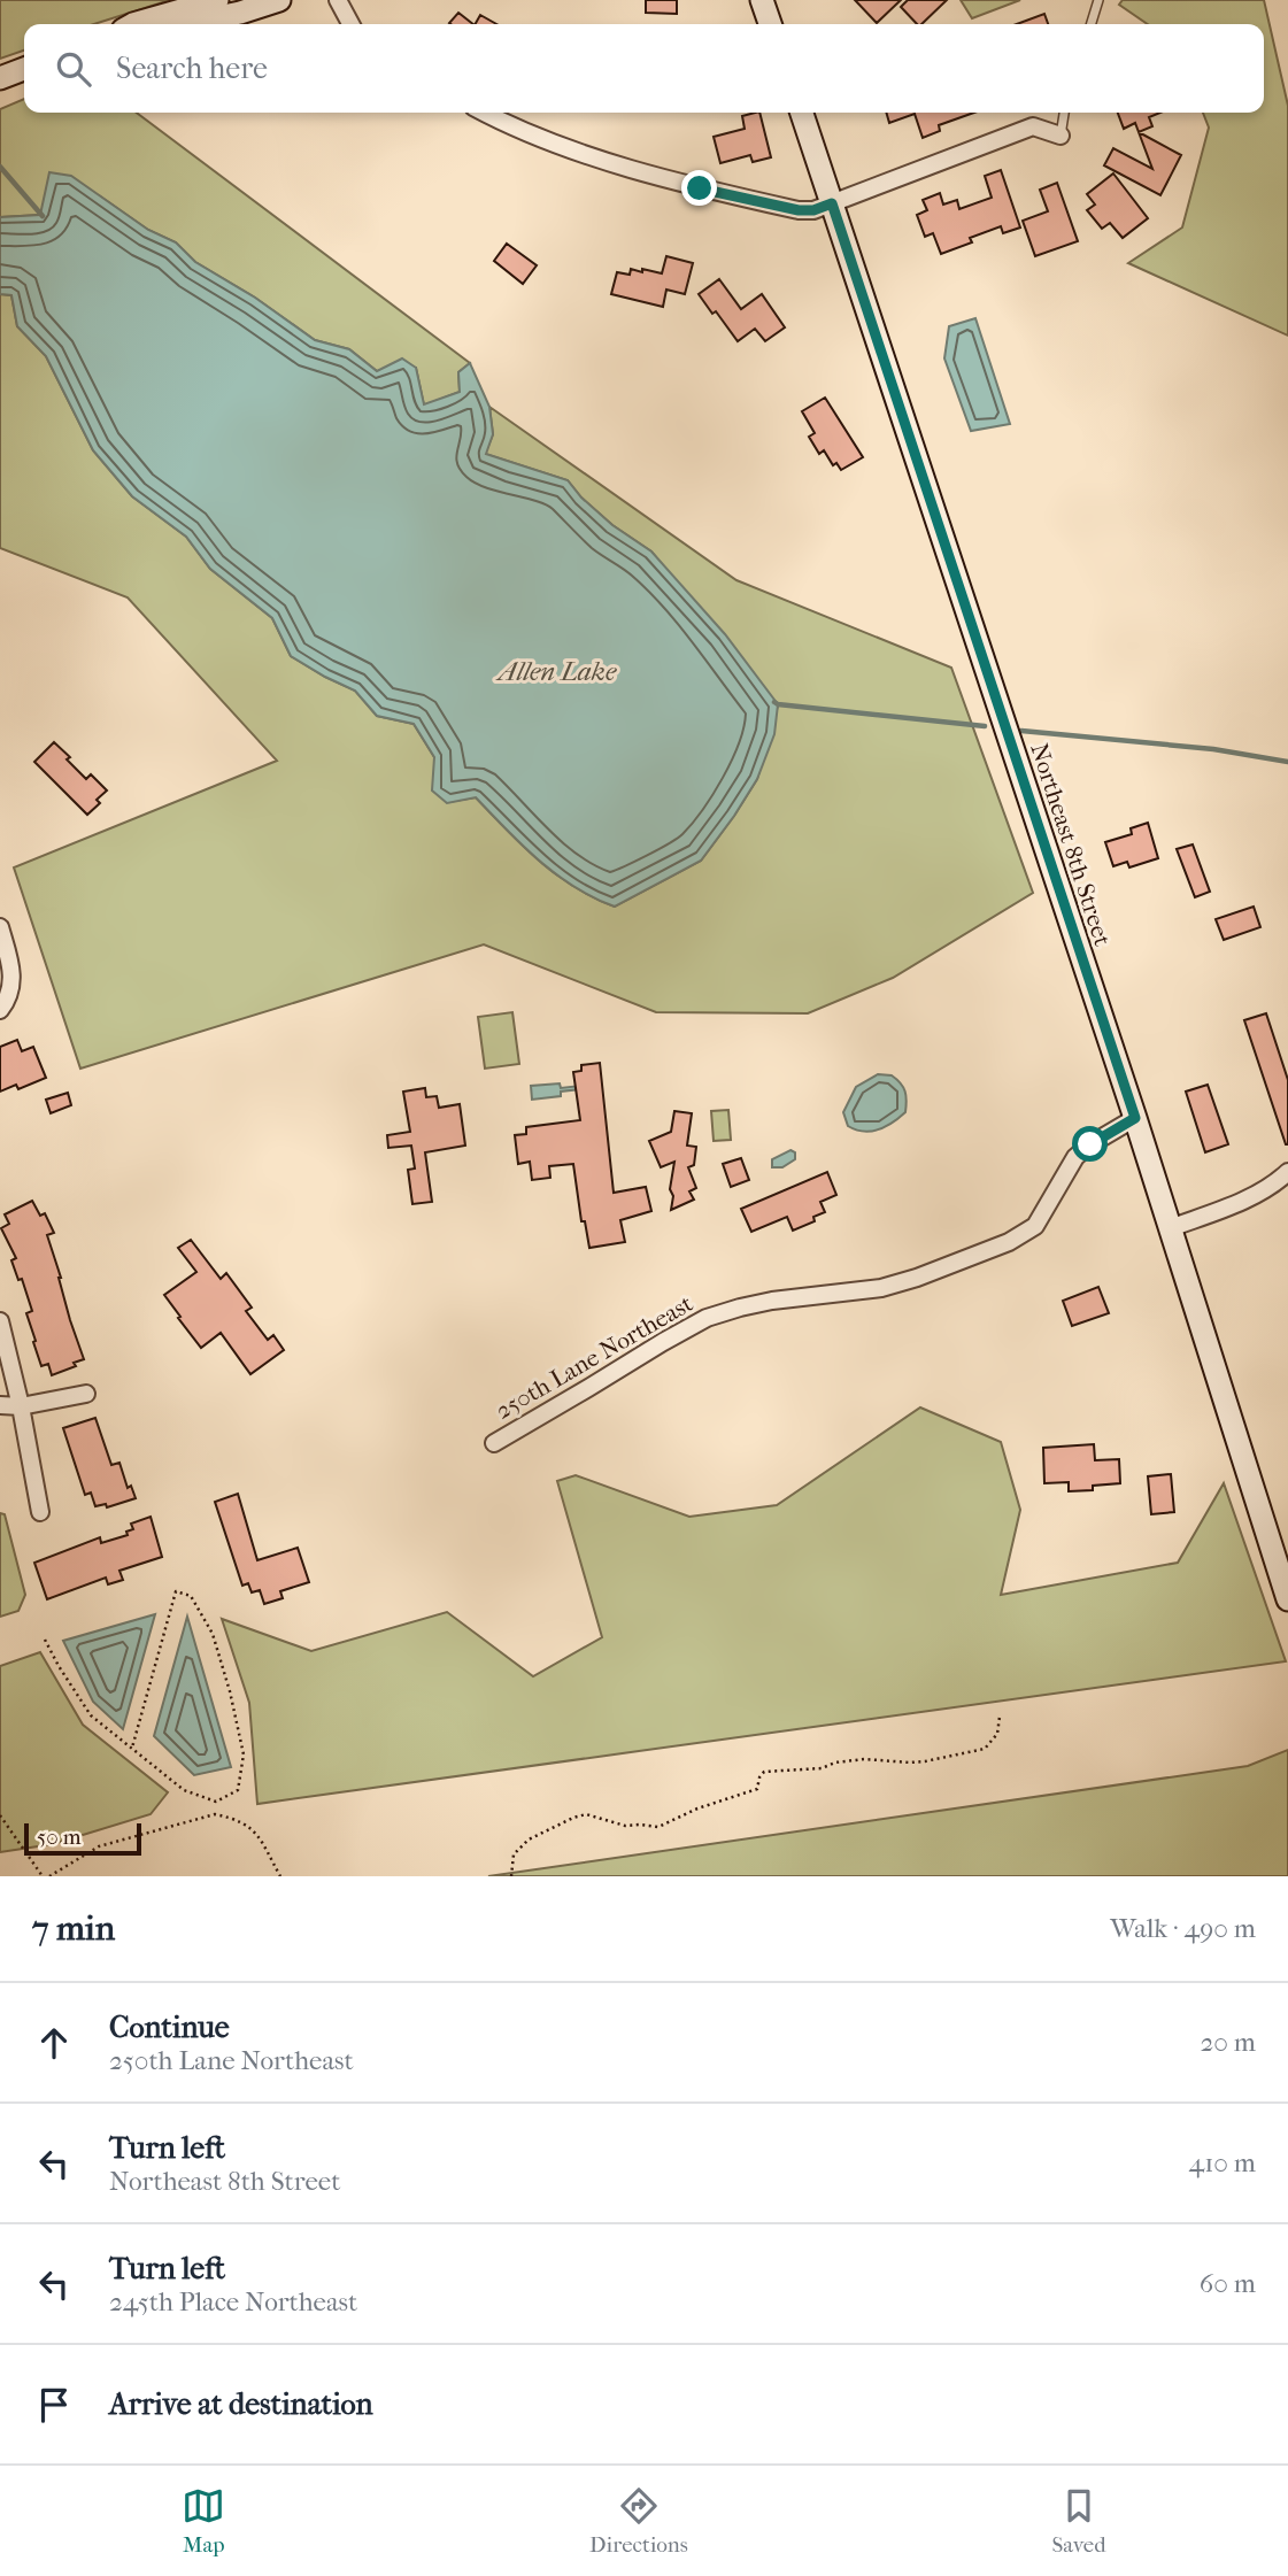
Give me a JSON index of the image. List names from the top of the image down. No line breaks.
{"streets":{"street":["Northeast 8th Street","250th Lane Northeast"]},"crossings":[["Northeast 8th Street","250th Lane Northeast"]],"water":["Allen Lake"],"scale_bar":"50 m","page":{"search":"Search here","scale":"50 m","heading":["7 min","Walk · 490 m"],"list":[["Continue","250th Lane Northeast","20 m"],["Turn left","Northeast 8th Street","410 m"],["Turn left","245th Place Northeast","60 m"],"Arrive at destination"],"nav":["Map","Directions","Saved"]}}
